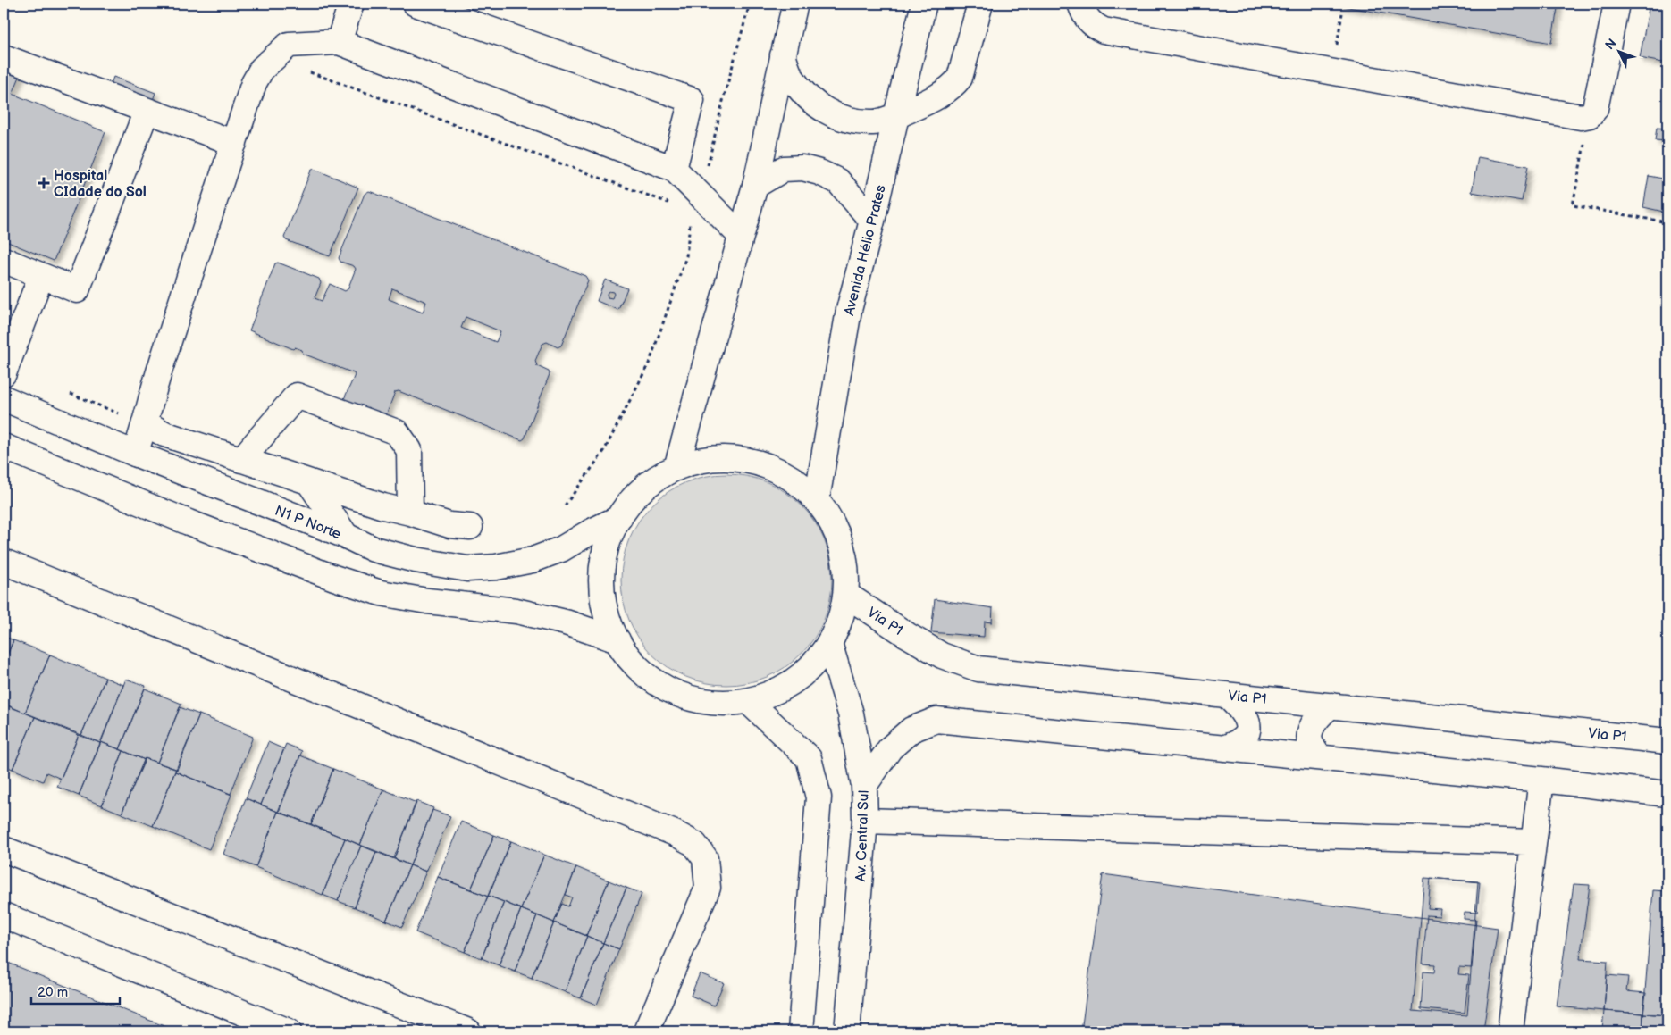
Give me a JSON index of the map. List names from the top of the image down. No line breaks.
{"streets":{"main road":["Avenida Hélio Prates","N1 P Norte","Via P1","Av. Central Sul"]},"places":{"health":["Hospital CIdade do Sol"]},"scale_bar":"20 m","north":"top left"}
